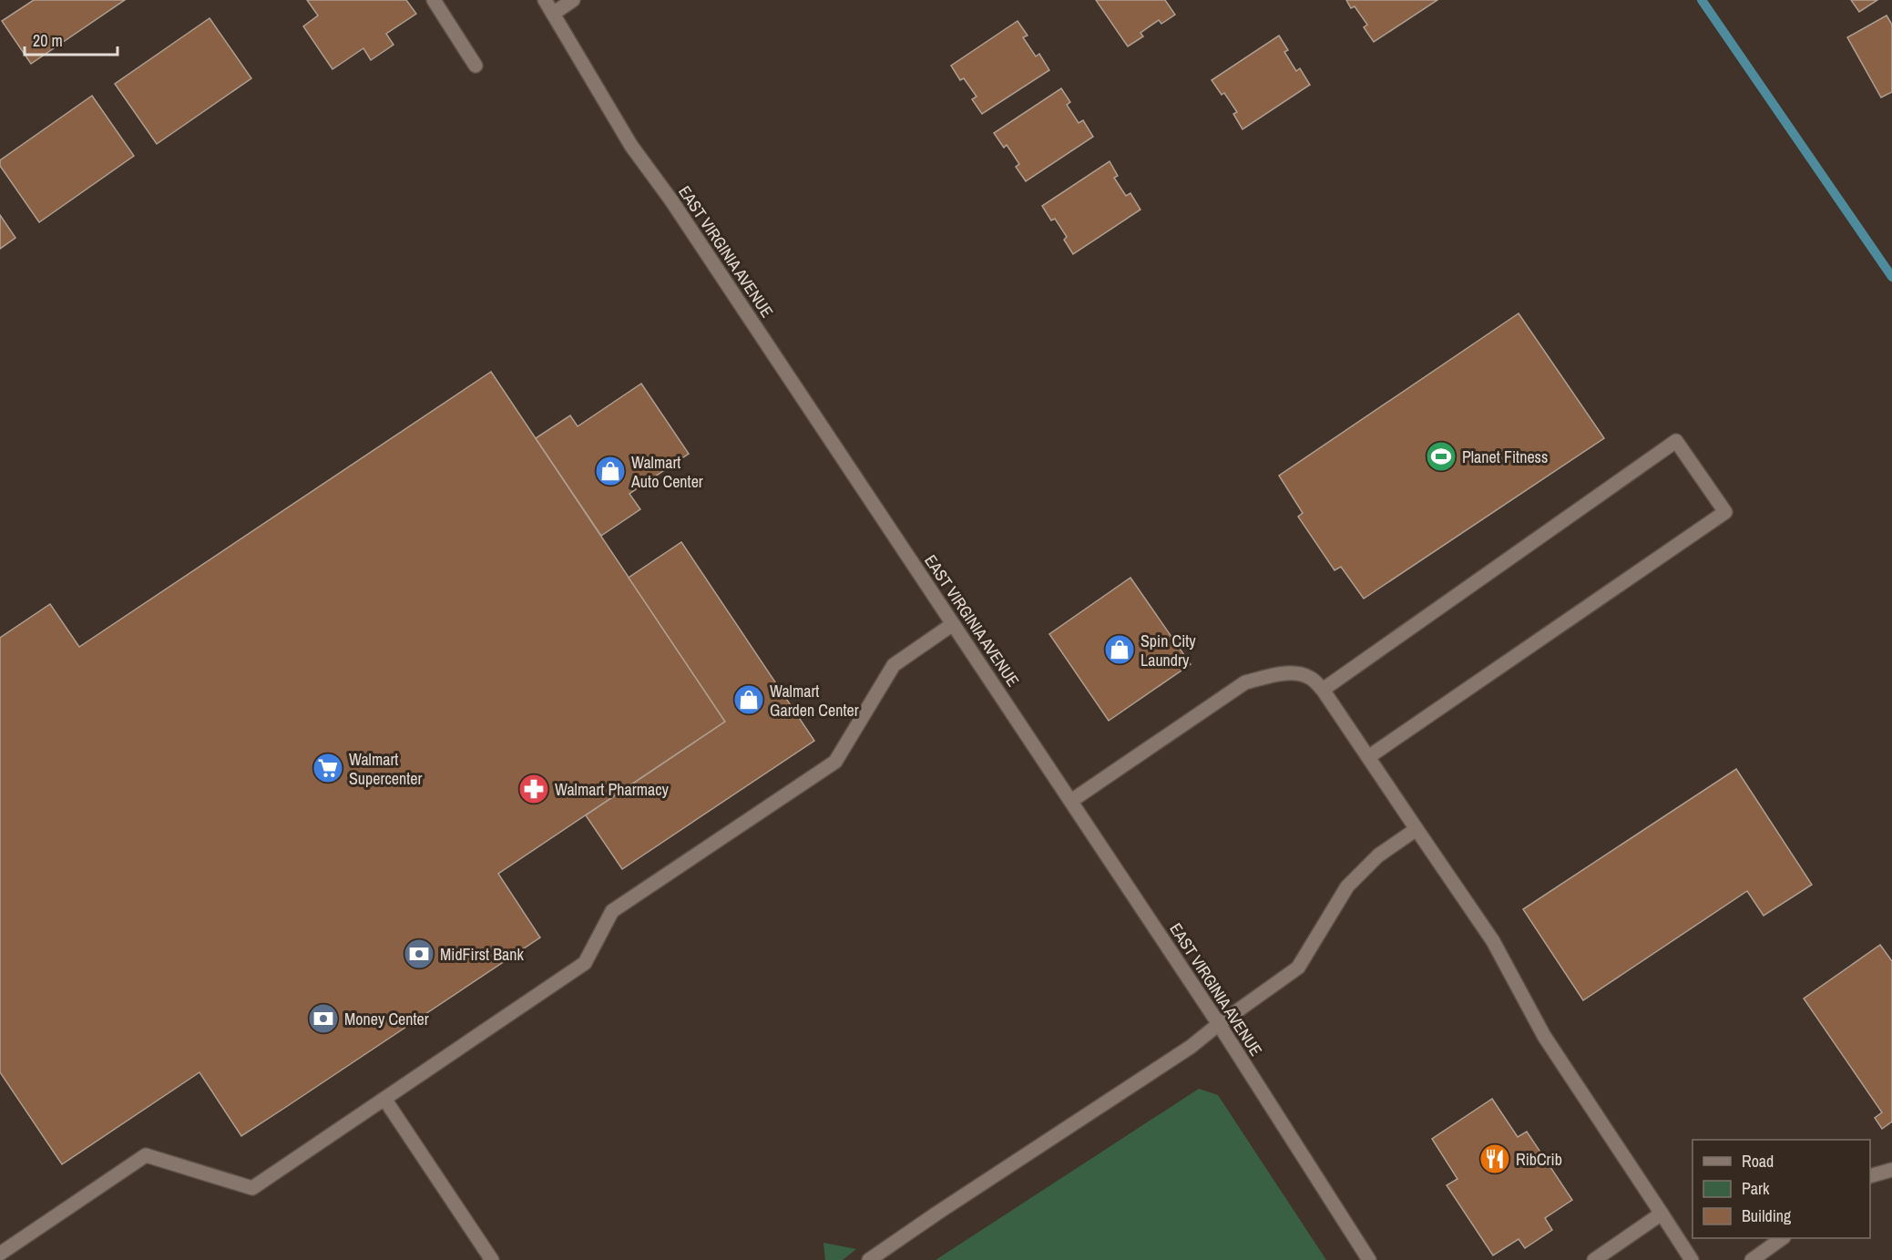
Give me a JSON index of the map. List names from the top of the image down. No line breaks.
{"streets":{"street":["EAST VIRGINIA AVENUE"]},"places":{"sports":["Planet Fitness"],"shop":["Walmart Auto Center","Spin City Laundry","Walmart Garden Center"],"supermarket":["Walmart Supercenter"],"pharmacy":["Walmart Pharmacy"],"bank":["MidFirst Bank","Money Center"],"restaurant":["RibCrib"]},"legend":["Road","Park","Building"],"scale_bar":"20 m"}
